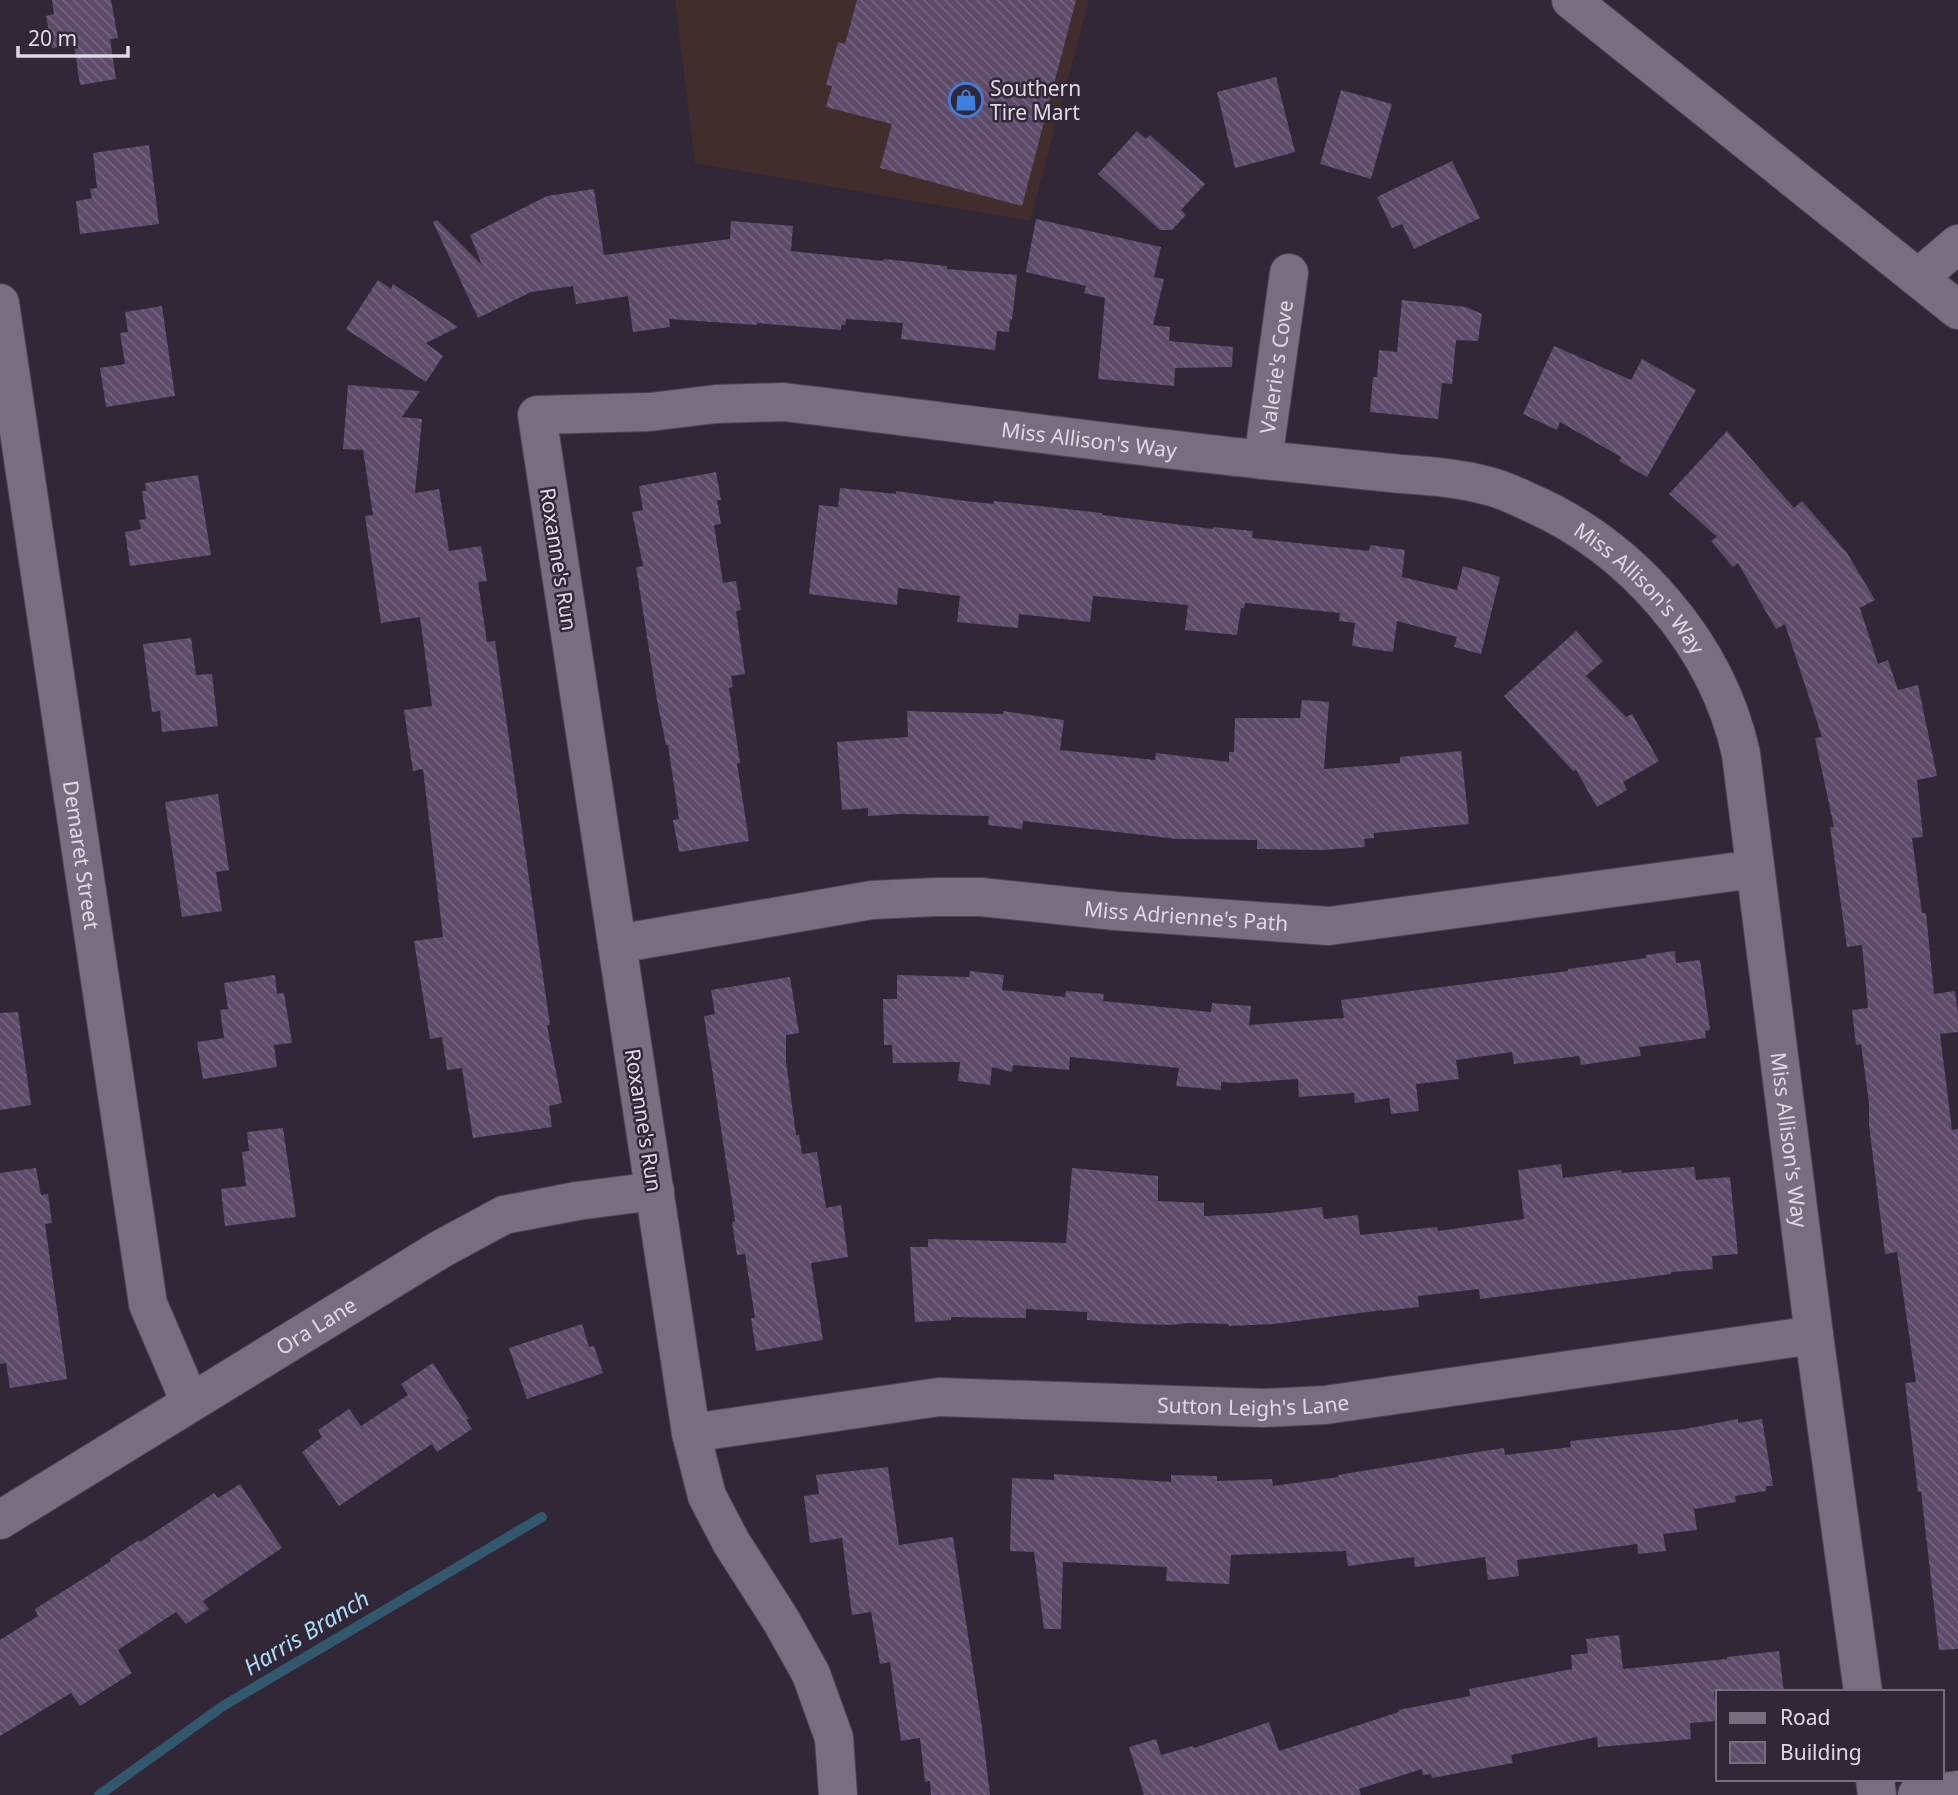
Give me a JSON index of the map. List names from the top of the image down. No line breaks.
{"streets":{"street":["Valerie's Cove","Miss Allison's Way","Roxanne's Run","Demaret Street","Miss Adrienne's Path","Ora Lane","Sutton Leigh's Lane"]},"crossings":[["Valerie's Cove","Miss Allison's Way"],["Miss Allison's Way","Roxanne's Run"],["Miss Allison's Way","Miss Adrienne's Path"],["Miss Allison's Way","Sutton Leigh's Lane"],["Roxanne's Run","Miss Adrienne's Path"],["Roxanne's Run","Ora Lane"],["Roxanne's Run","Sutton Leigh's Lane"],["Demaret Street","Ora Lane"]],"water":["Harris Branch"],"places":{"shop":["Southern Tire Mart"]},"legend":["Road","Building"],"scale_bar":"20 m"}
